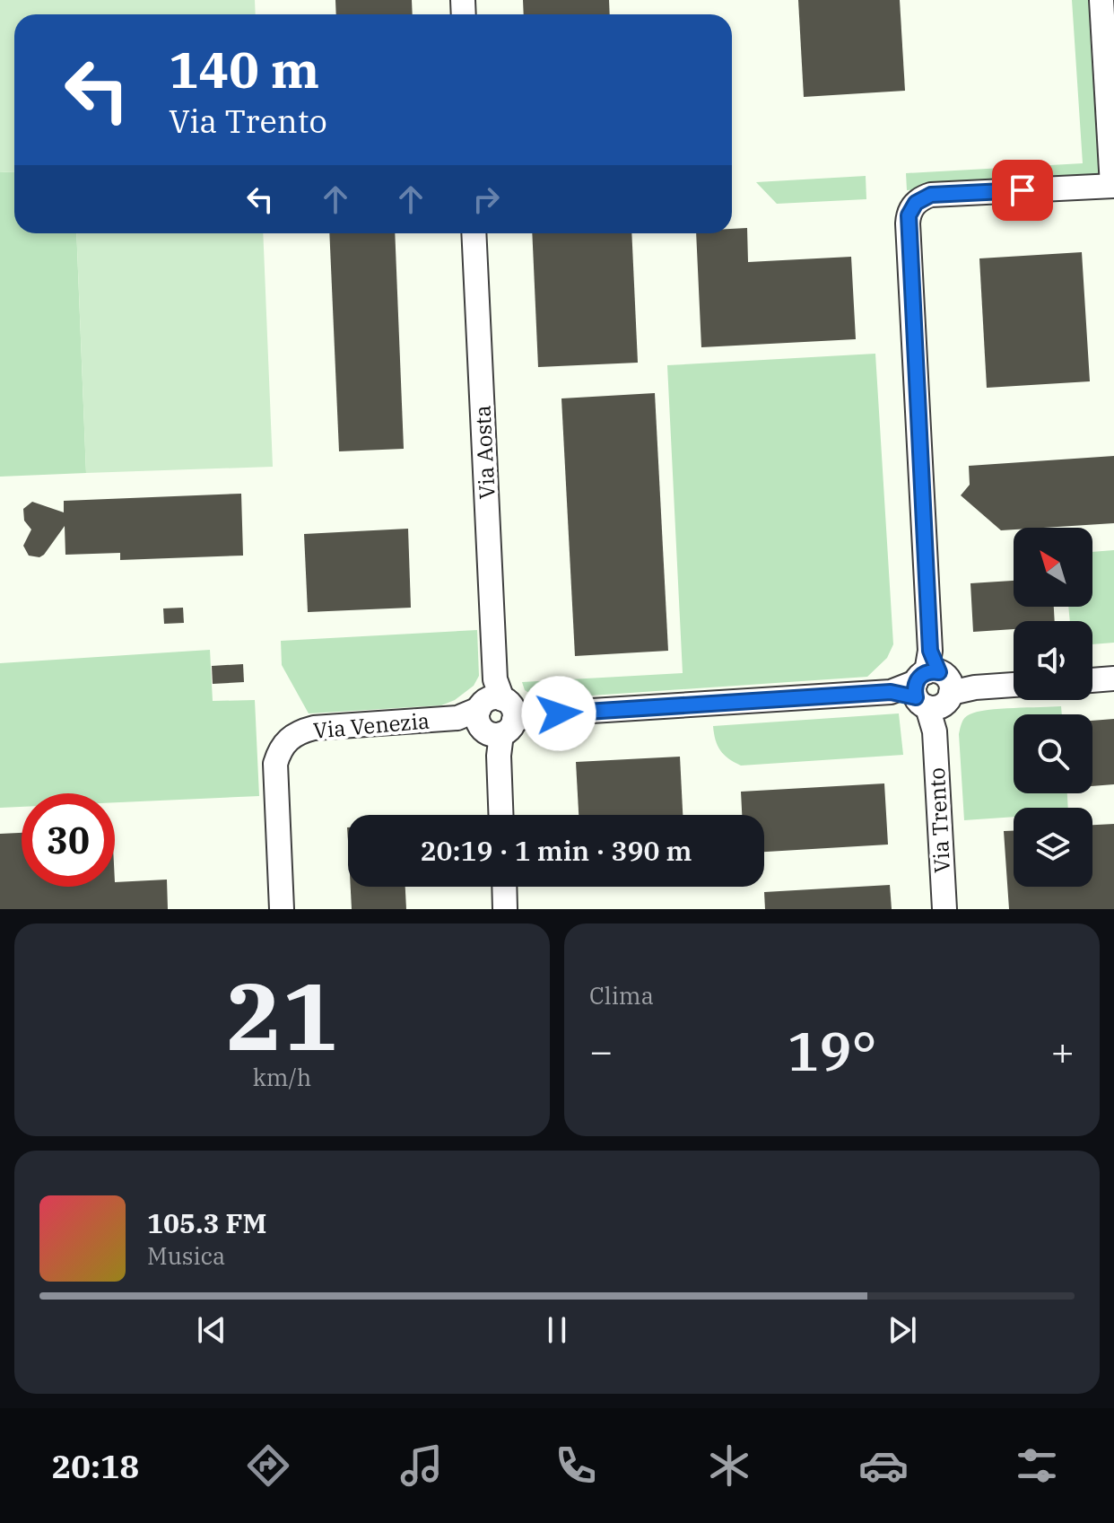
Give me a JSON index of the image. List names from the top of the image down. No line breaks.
{"streets":{"street":["Via Aosta","Via Venezia","Via Trento"]},"crossings":[["Via Aosta","Via Venezia"],["Via Venezia","Via Trento"]],"north":"top left","page":{"turn":["140 m","Via Trento"],"limit":"30","trip":"20:19 · 1 min · 390 m","tile":[["21","km/h"],"Clima"],"heat":["−","19°","+"],"song":["105.3 FM","Musica"],"tabs":"20:18"}}
